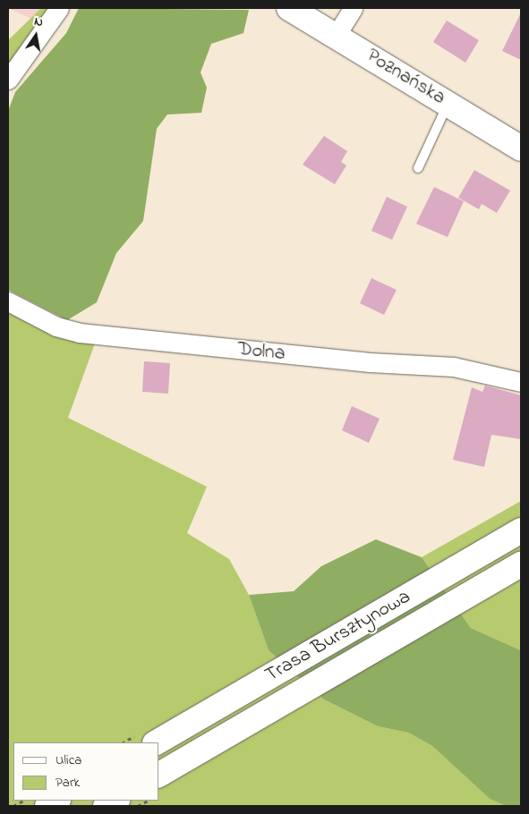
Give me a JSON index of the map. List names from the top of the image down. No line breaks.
{"streets":{"main road":["Poznańska","Trasa Bursztynowa"],"street":["Dolna"]},"legend":["Ulica","Park"],"north":"top"}
